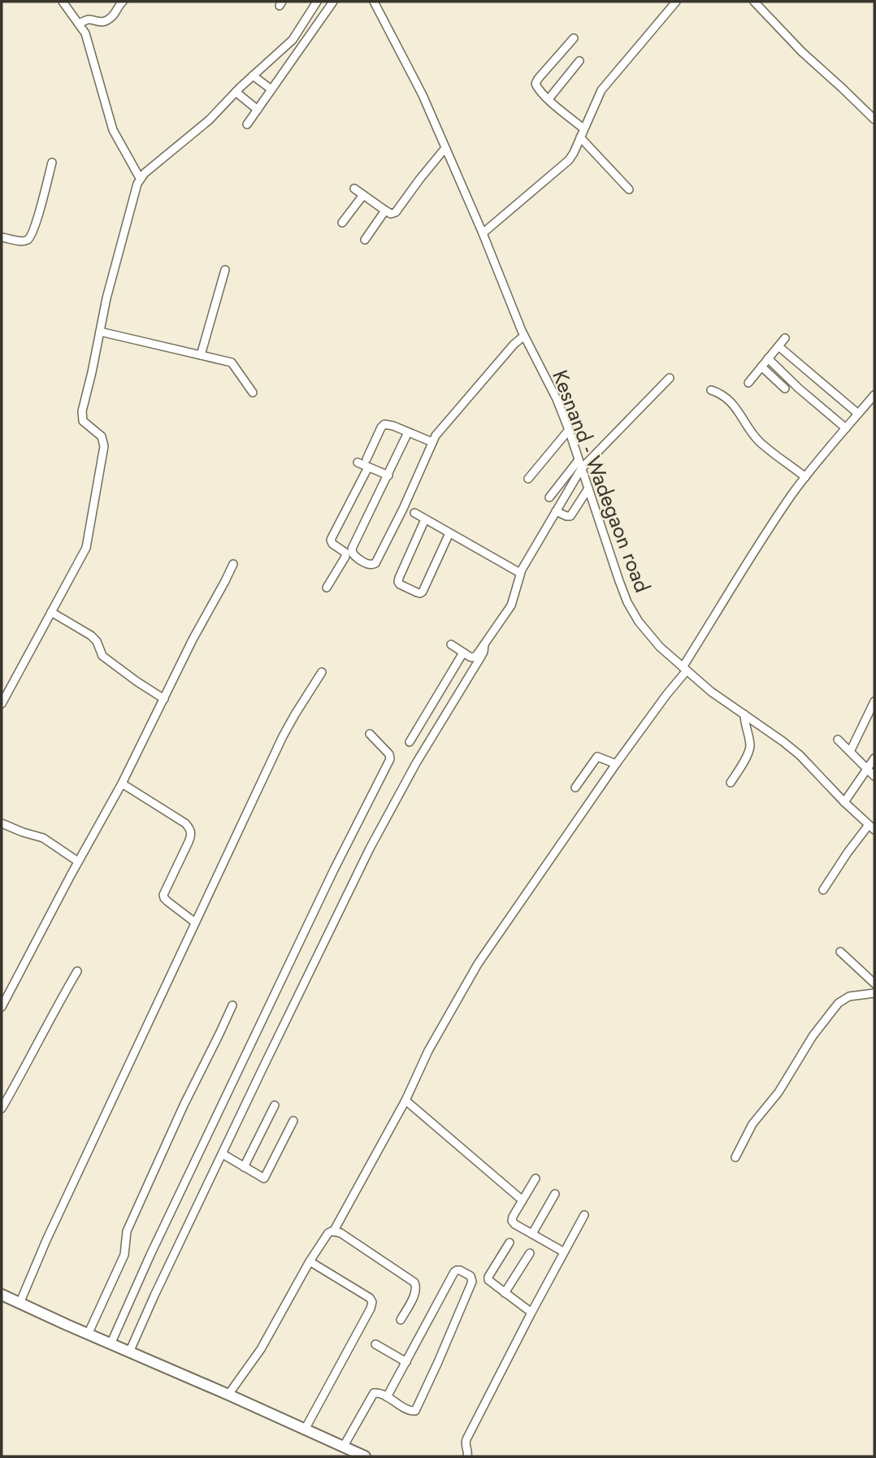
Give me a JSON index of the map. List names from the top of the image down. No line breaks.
{"streets":{"street":["Kesnand - Wadegaon road"]}}
